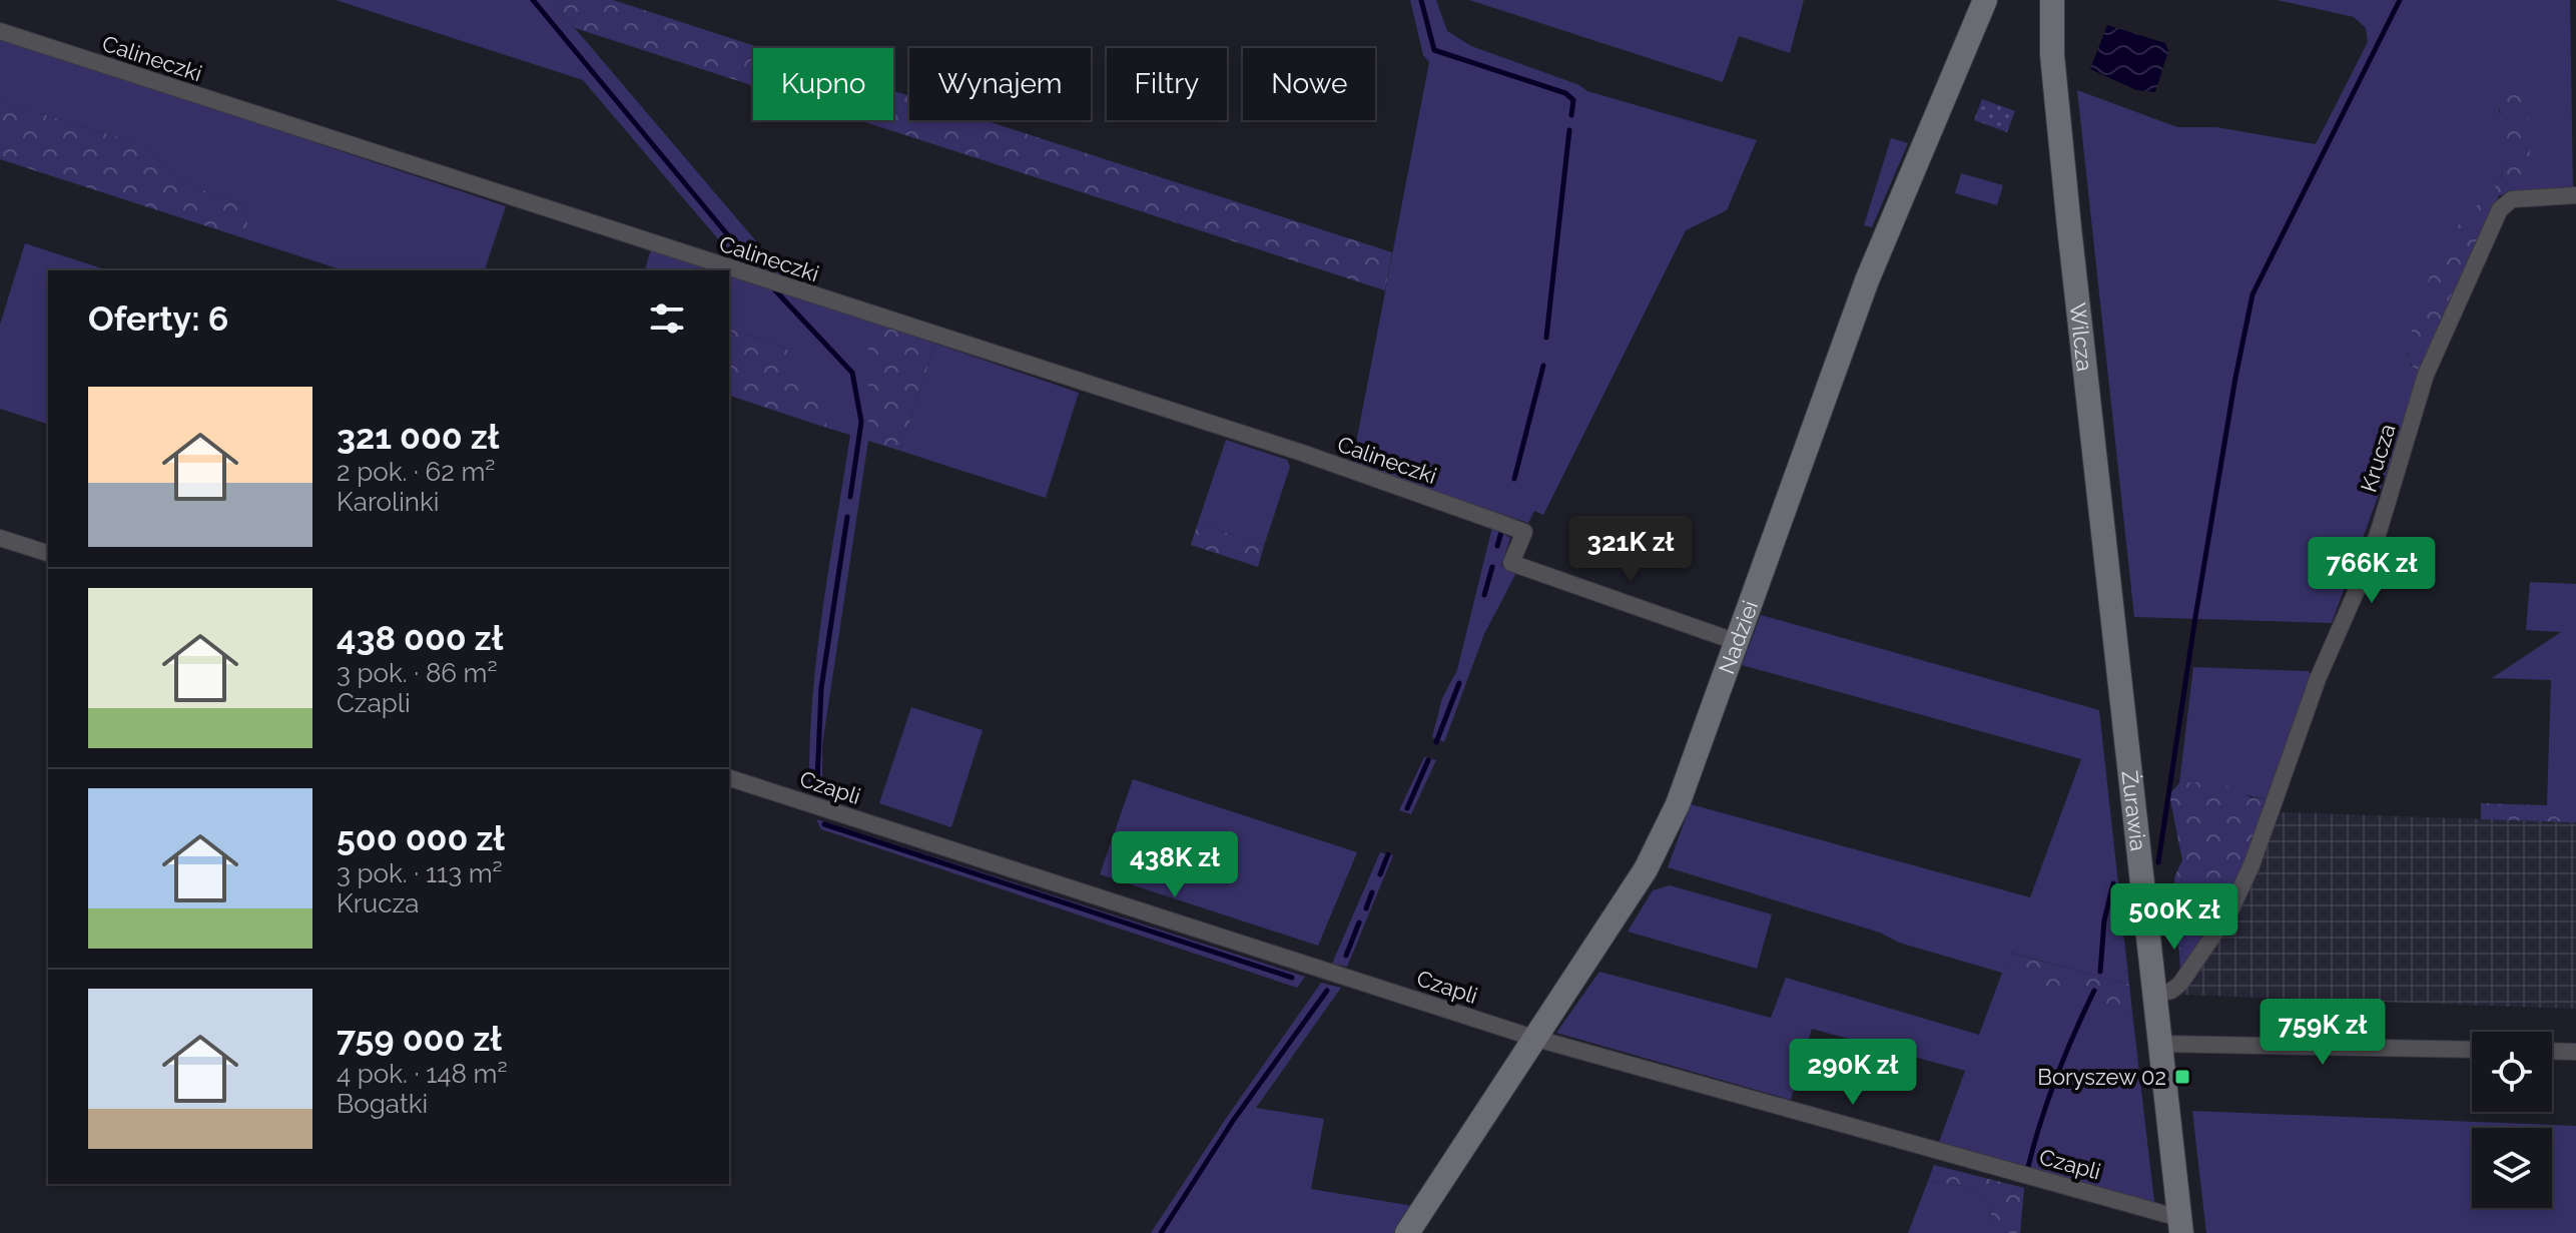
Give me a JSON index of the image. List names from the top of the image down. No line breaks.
{"streets":{"street":["Calineczki","Wilcza","Krucza","Nadziei","Czapli","Żurawia"]},"crossings":[["Calineczki","Nadziei"],["Wilcza","Żurawia"],["Krucza","Żurawia"],["Nadziei","Czapli"],["Czapli","Żurawia"]],"places":{"transit":["Boryszew 02"]},"page":{"chip":["Kupno","Wynajem","Filtry","Nowe"],"heading":"Oferty: 6","list":[{"name":"321 000 zł","note":"2 pok. · 62 m² · Karolinki"},{"name":"438 000 zł","note":"3 pok. · 86 m² · Czapli"},{"name":"500 000 zł","note":"3 pok. · 113 m² · Krucza"},{"name":"759 000 zł","note":"4 pok. · 148 m² · Bogatki"}],"price":["321K zł","766K zł","438K zł","500K zł","759K zł","290K zł"]}}
